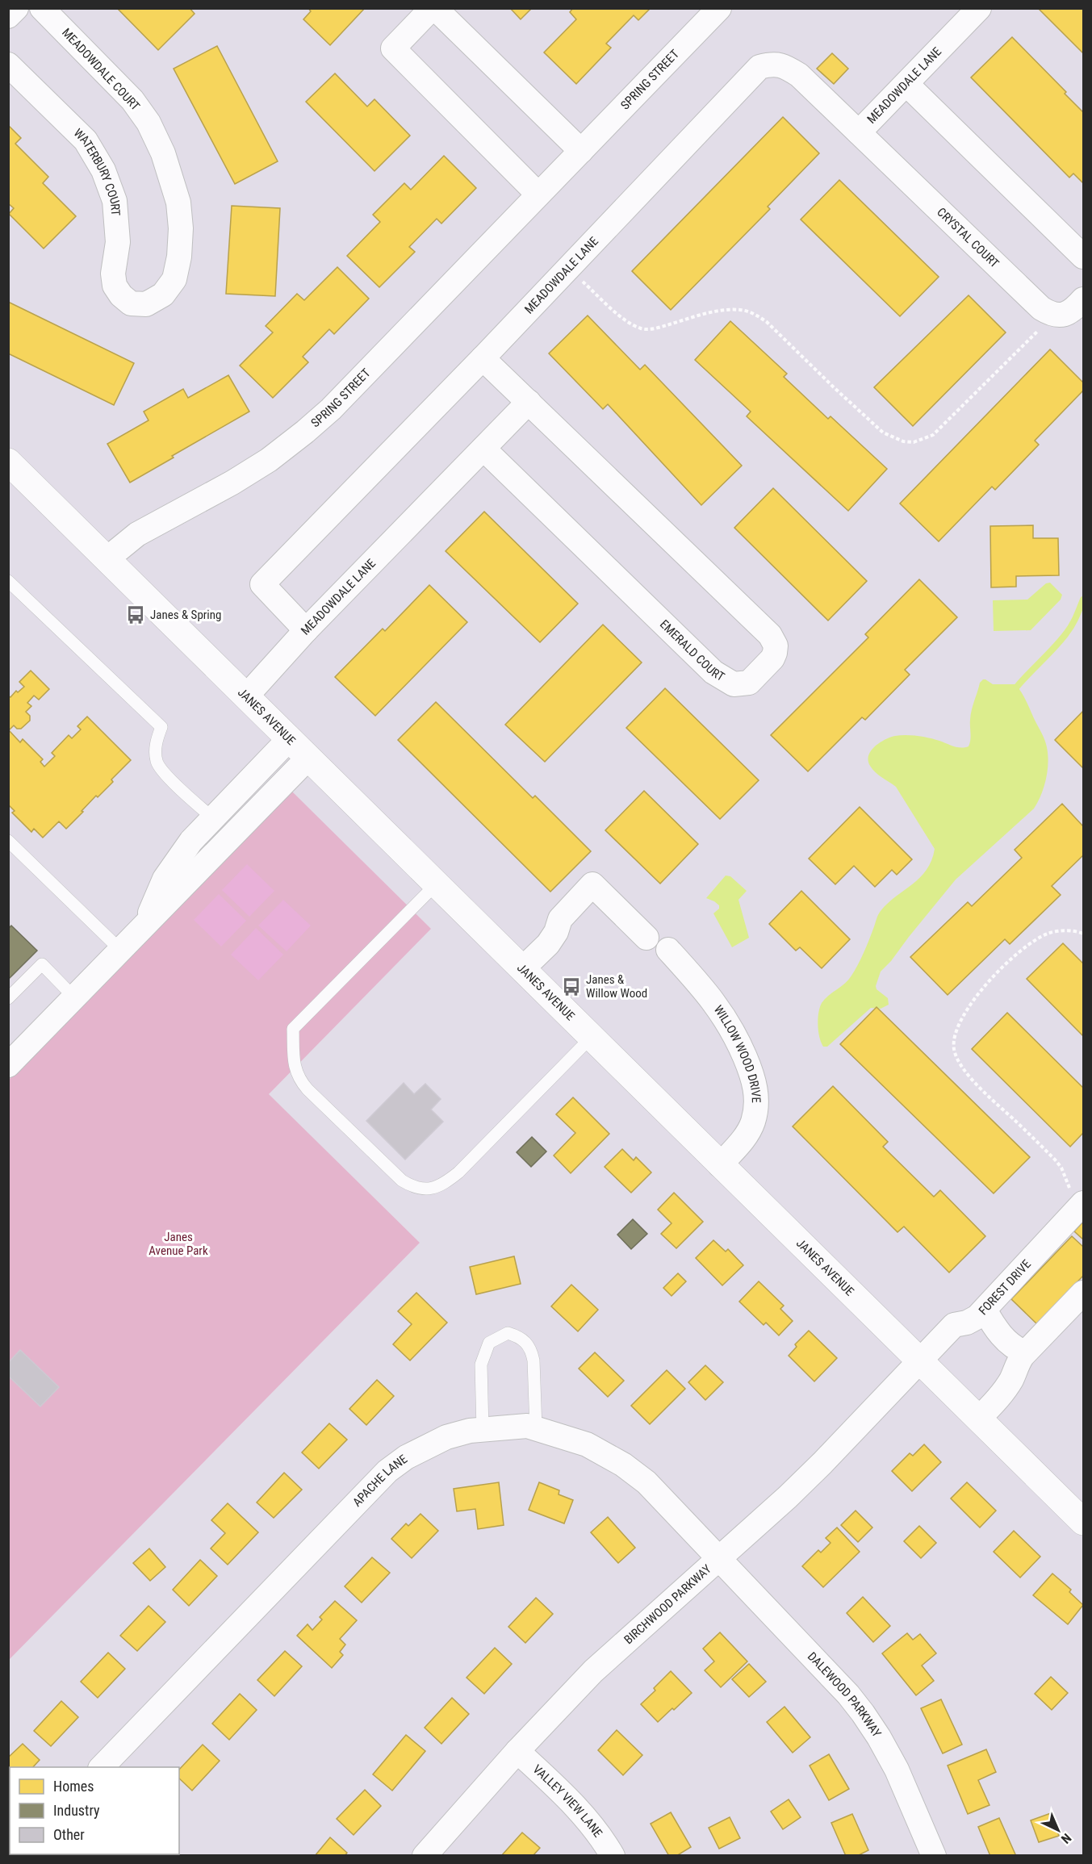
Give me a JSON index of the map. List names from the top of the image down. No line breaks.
{"streets":{"street":["MEADOWDALE COURT","SPRING STREET","MEADOWDALE LANE","WATERBURY COURT","CRYSTAL COURT","EMERALD COURT","JANES AVENUE","WILLOW WOOD DRIVE","FOREST DRIVE","APACHE LANE","BIRCHWOOD PARKWAY","DALEWOOD PARKWAY","VALLEY VIEW LANE"]},"crossings":[["MEADOWDALE COURT","WATERBURY COURT"],["SPRING STREET","JANES AVENUE"],["MEADOWDALE LANE","CRYSTAL COURT"],["MEADOWDALE LANE","EMERALD COURT"],["MEADOWDALE LANE","JANES AVENUE"],["JANES AVENUE","WILLOW WOOD DRIVE"],["JANES AVENUE","FOREST DRIVE"],["JANES AVENUE","BIRCHWOOD PARKWAY"],["FOREST DRIVE","BIRCHWOOD PARKWAY"],["APACHE LANE","BIRCHWOOD PARKWAY"],["APACHE LANE","DALEWOOD PARKWAY"],["BIRCHWOOD PARKWAY","DALEWOOD PARKWAY"],["BIRCHWOOD PARKWAY","VALLEY VIEW LANE"]],"parks":["Janes Avenue Park"],"places":{"bus stop":["Janes & Spring","Janes & Willow Wood"]},"legend":["Homes","Industry","Other"],"north":"bottom right"}
